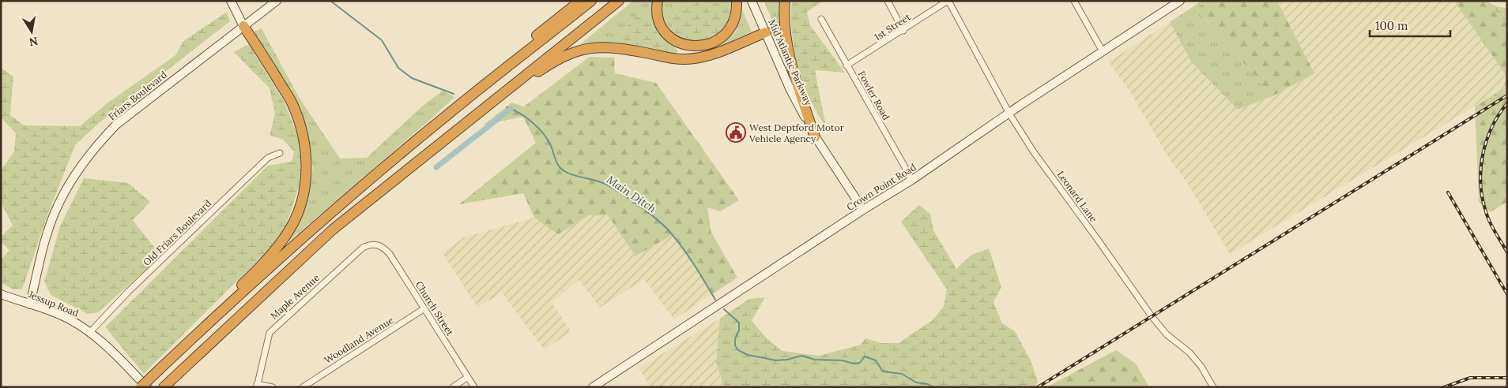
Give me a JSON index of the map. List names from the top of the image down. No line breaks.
{"streets":{"main road":["Mid Atlantic Parkway","Friars Boulevard","Crown Point Road","Jessup Road"],"street":["1st Street","Fowler Road","Leonard Lane","Old Friars Boulevard","Maple Avenue","Church Street","Woodland Avenue"]},"crossings":[["1st Street","Fowler Road"],["1st Street","Leonard Lane"],["Mid Atlantic Parkway","Crown Point Road"],["Friars Boulevard","Jessup Road"],["Fowler Road","Crown Point Road"],["Crown Point Road","Leonard Lane"],["Old Friars Boulevard","Jessup Road"],["Maple Avenue","Church Street"],["Church Street","Woodland Avenue"]],"water":["Main Ditch"],"places":{"public building":["West Deptford Motor Vehicle Agency"]},"scale_bar":"100 m","north":"bottom"}
